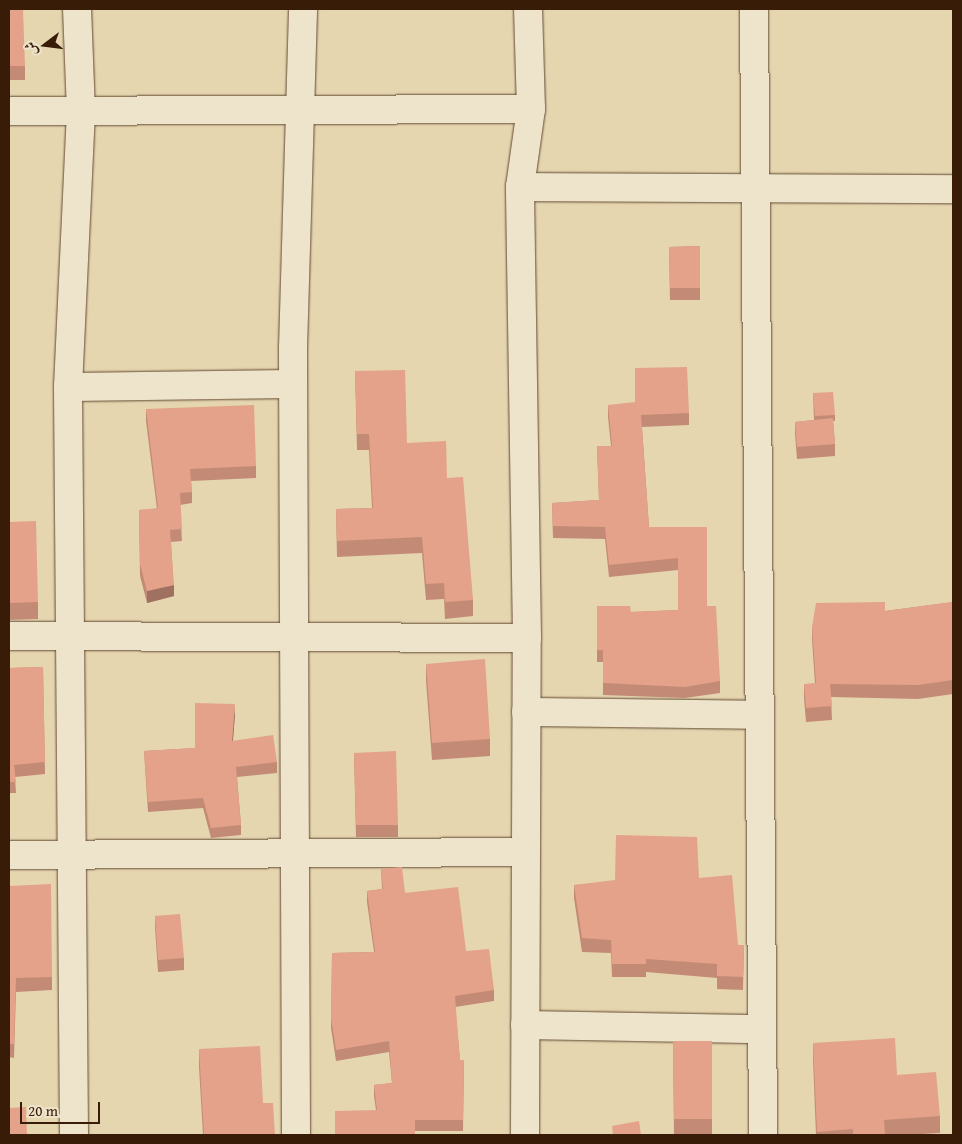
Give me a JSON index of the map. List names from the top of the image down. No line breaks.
{"scale_bar":"20 m","north":"left"}
